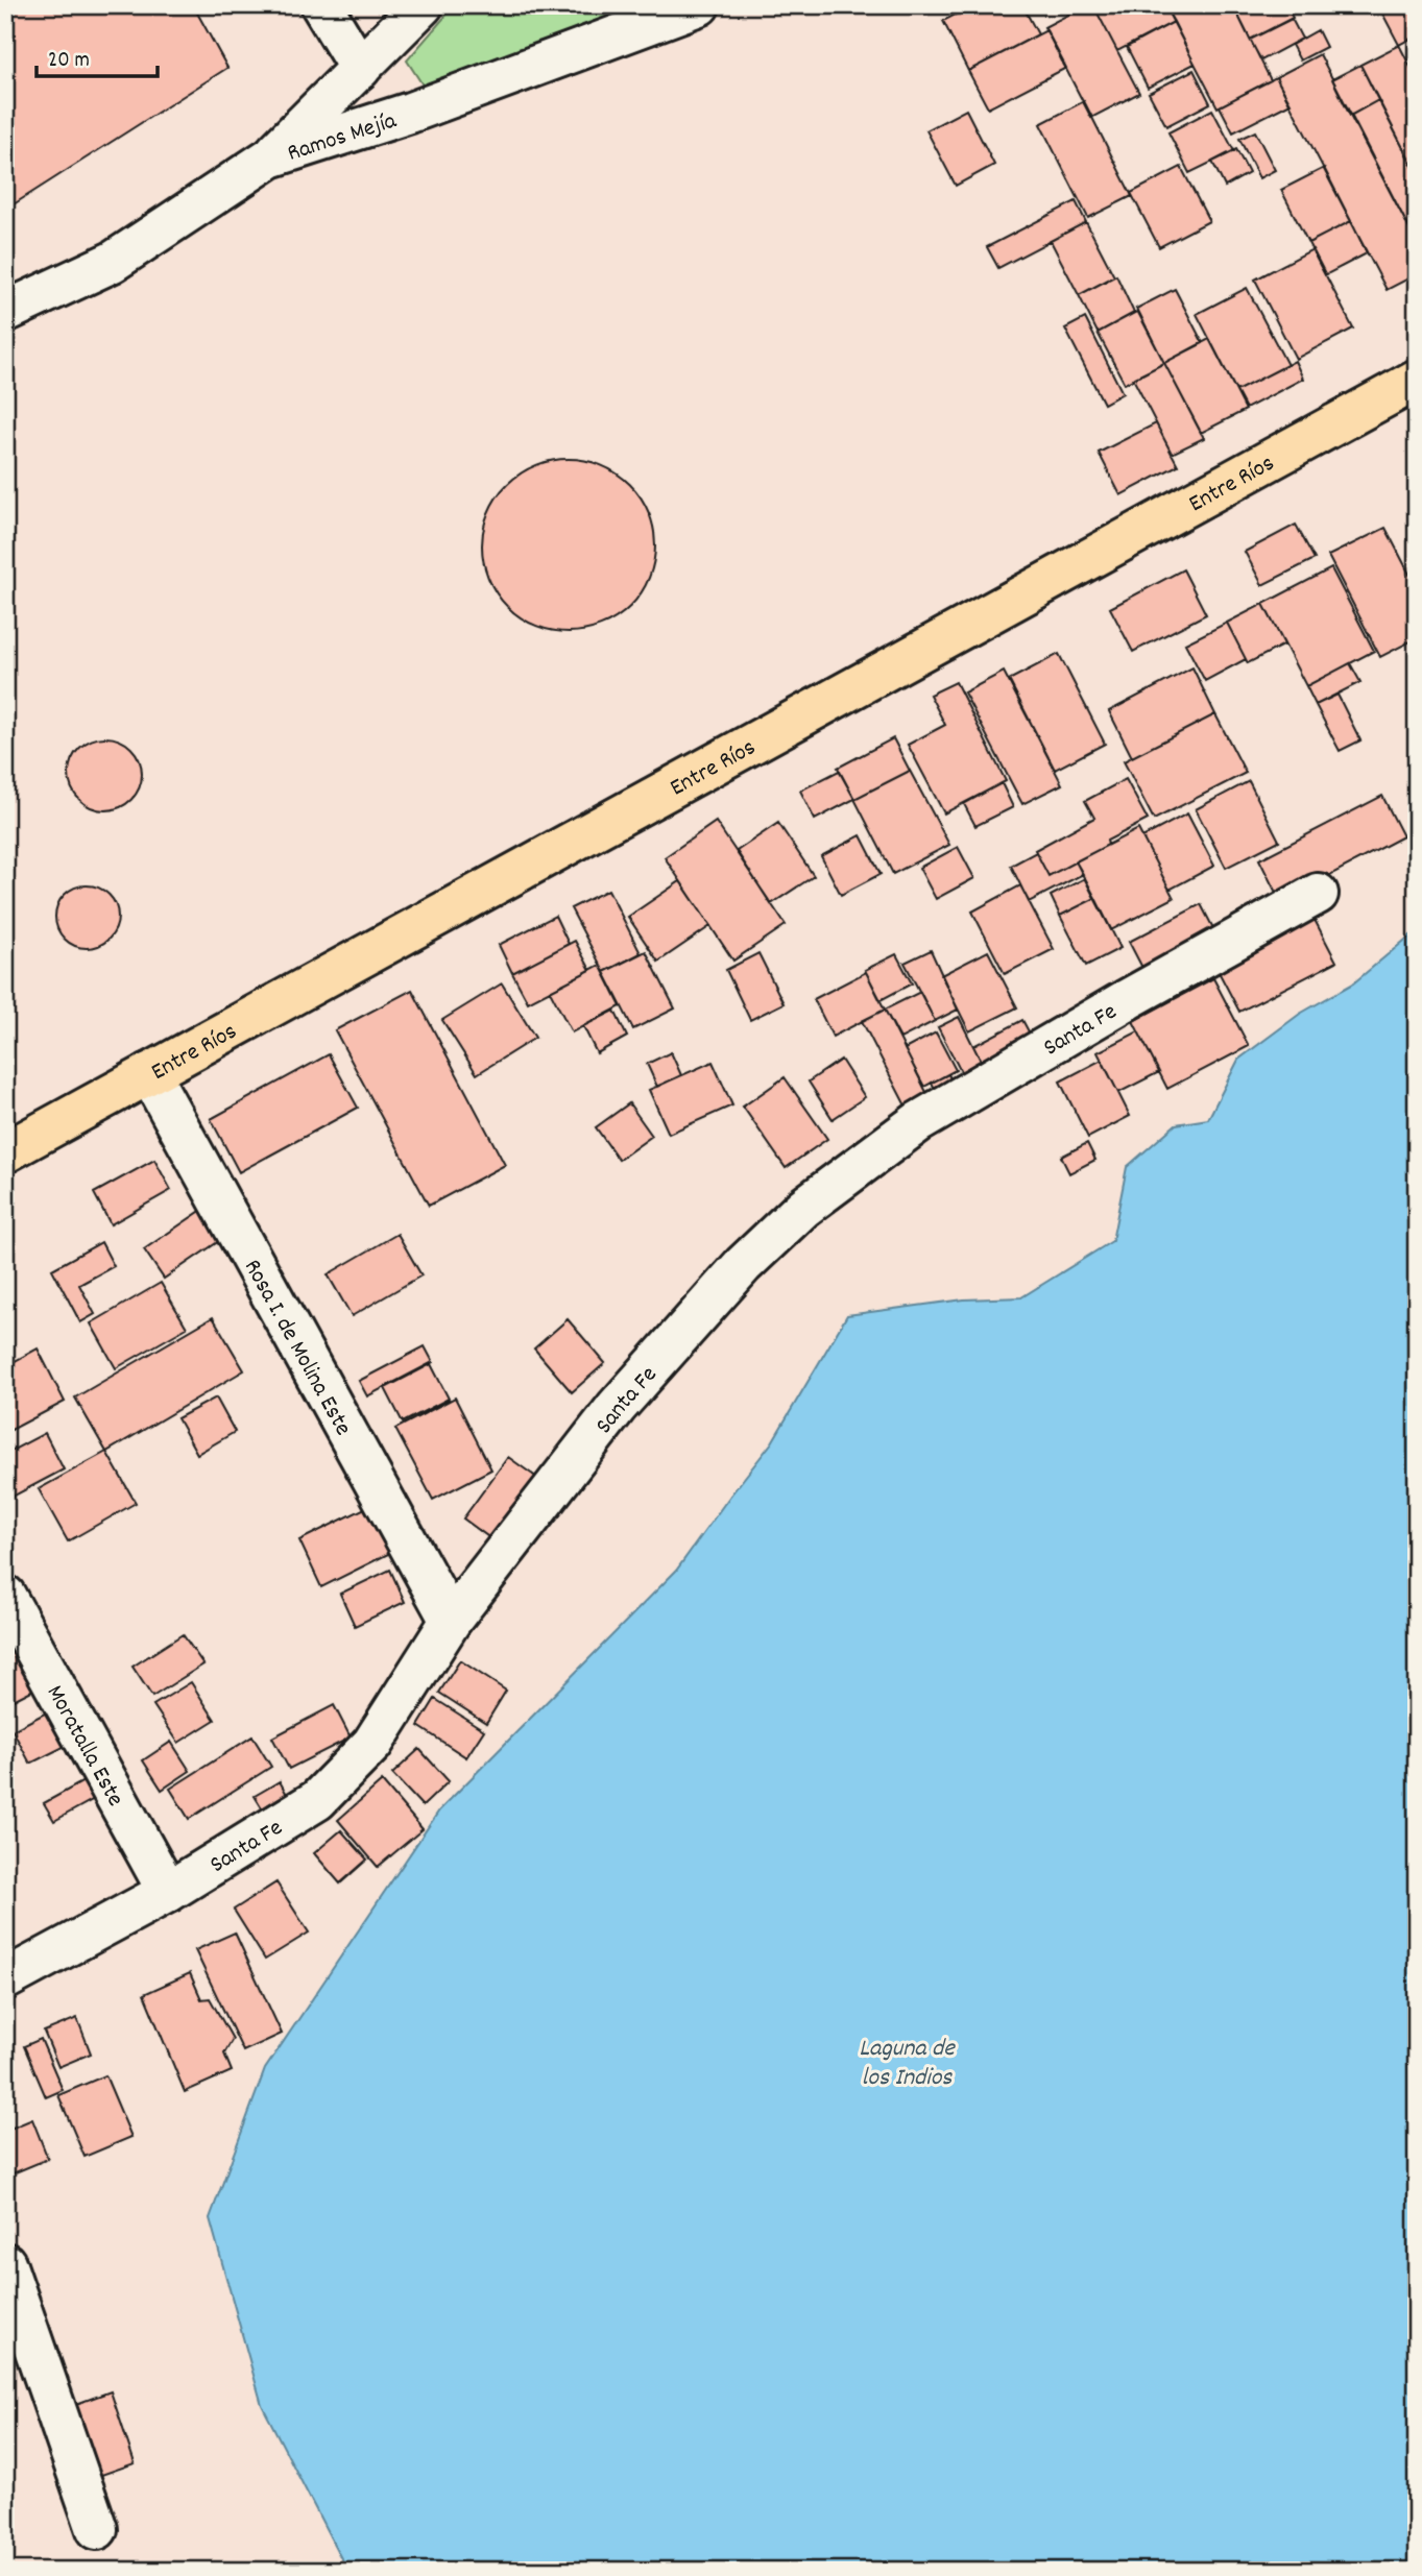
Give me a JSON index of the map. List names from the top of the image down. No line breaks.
{"streets":{"main road":["Entre Ríos"],"street":["Ramos Mejía","Santa Fe","Rosa I. de Molina Este","Moratalla Este"]},"crossings":[["Entre Ríos","Rosa I. de Molina Este"],["Santa Fe","Rosa I. de Molina Este"],["Santa Fe","Moratalla Este"]],"water":["Laguna de los Indios"],"scale_bar":"20 m"}
